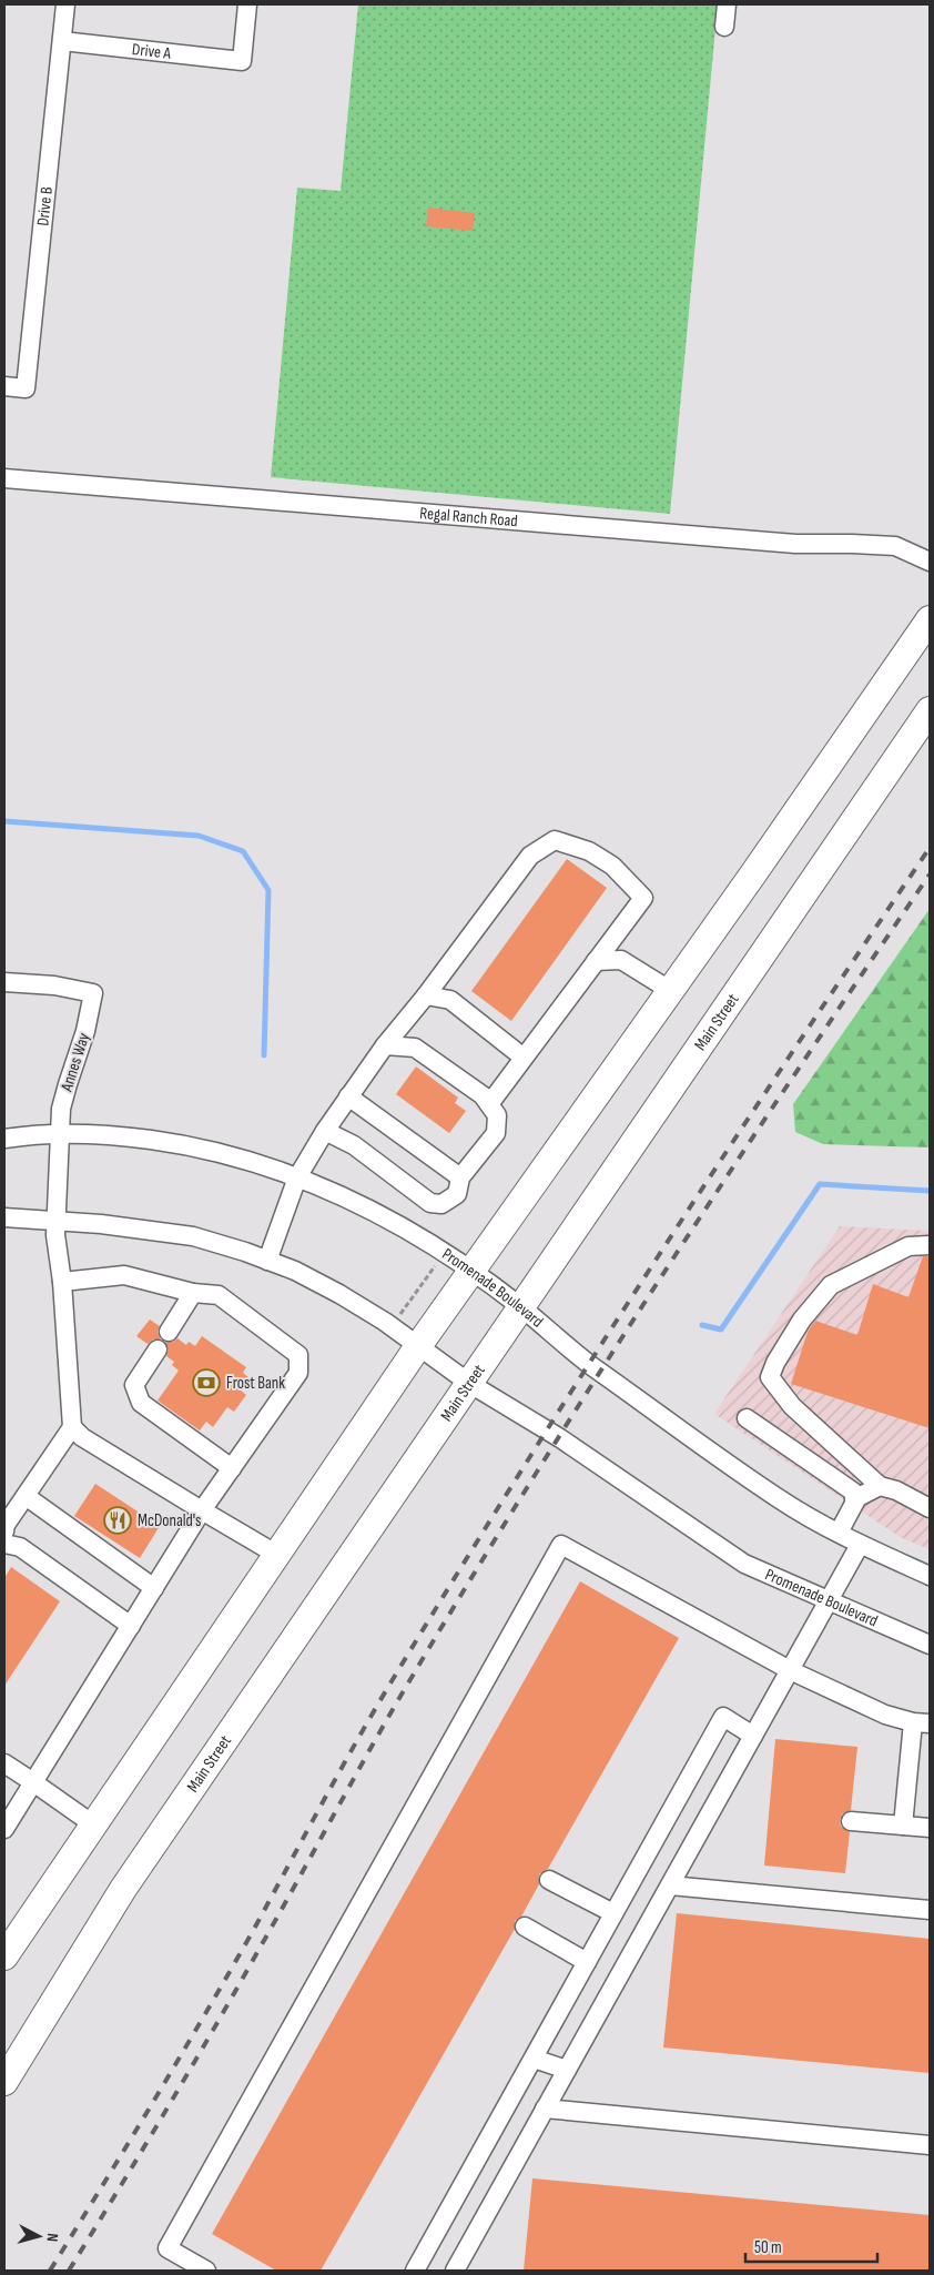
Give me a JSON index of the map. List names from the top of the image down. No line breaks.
{"streets":{"highway":["Main Street"],"street":["Drive A","Drive B","Regal Ranch Road","Annes Way","Promenade Boulevard"]},"crossings":[["Drive A","Drive B"],["Main Street","Promenade Boulevard"],["Annes Way","Promenade Boulevard"]],"places":{"bank":["Frost Bank"],"restaurant":["McDonald's"]},"scale_bar":"50 m","north":"right"}
